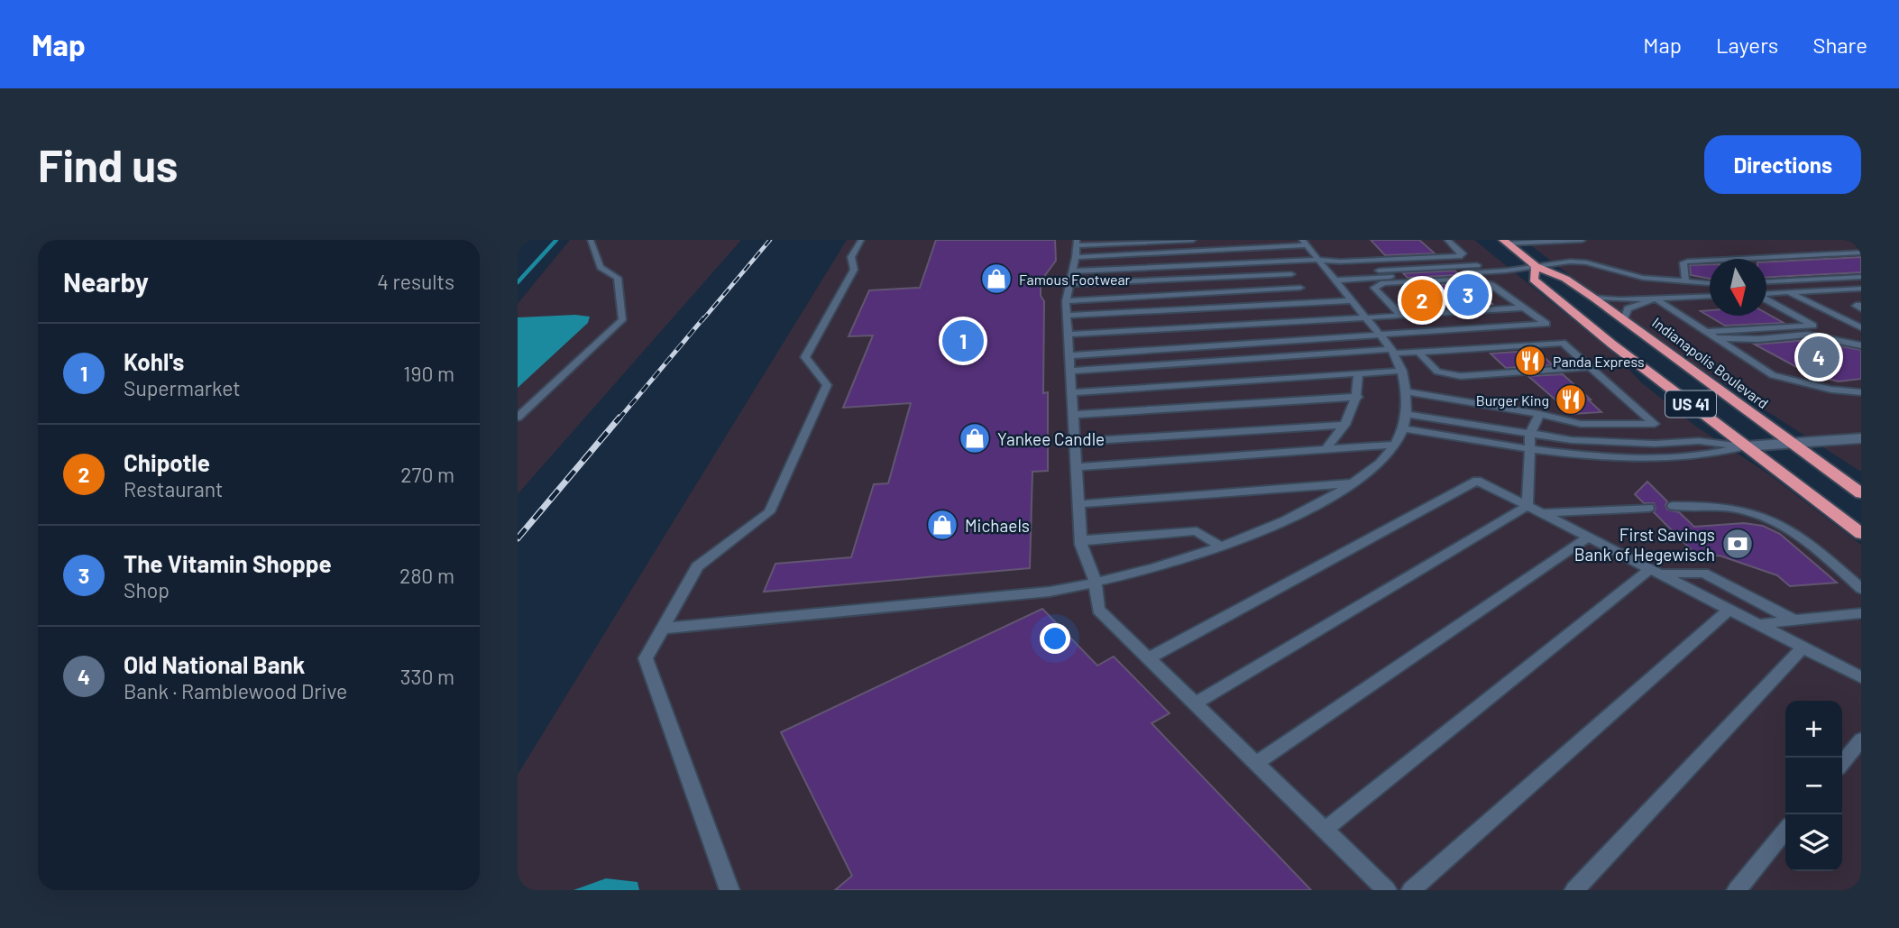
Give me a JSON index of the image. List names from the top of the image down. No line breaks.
{"streets":{"highway":["Indianapolis Boulevard","US 41"]},"places":{"shop":["Famous Footwear","Yankee Candle","Michaels"],"restaurant":["Panda Express","Burger King"],"bank":["First Savings Bank of Hegewisch"]},"north":"bottom","page":{"header":"Map","nav":["Map","Layers","Share"],"buttons":"Directions","title":"Find us","heading":["Nearby","4 results"],"pins":["3","2","1","4"],"list":[{"mark":"1","name":"Kohl's","note":"Supermarket","value":"190 m"},{"mark":"2","name":"Chipotle","note":"Restaurant","value":"270 m"},{"mark":"3","name":"The Vitamin Shoppe","note":"Shop","value":"280 m"},{"mark":"4","name":"Old National Bank","note":"Bank · Ramblewood Drive","value":"330 m"}],"map_buttons":["+","−"]}}
